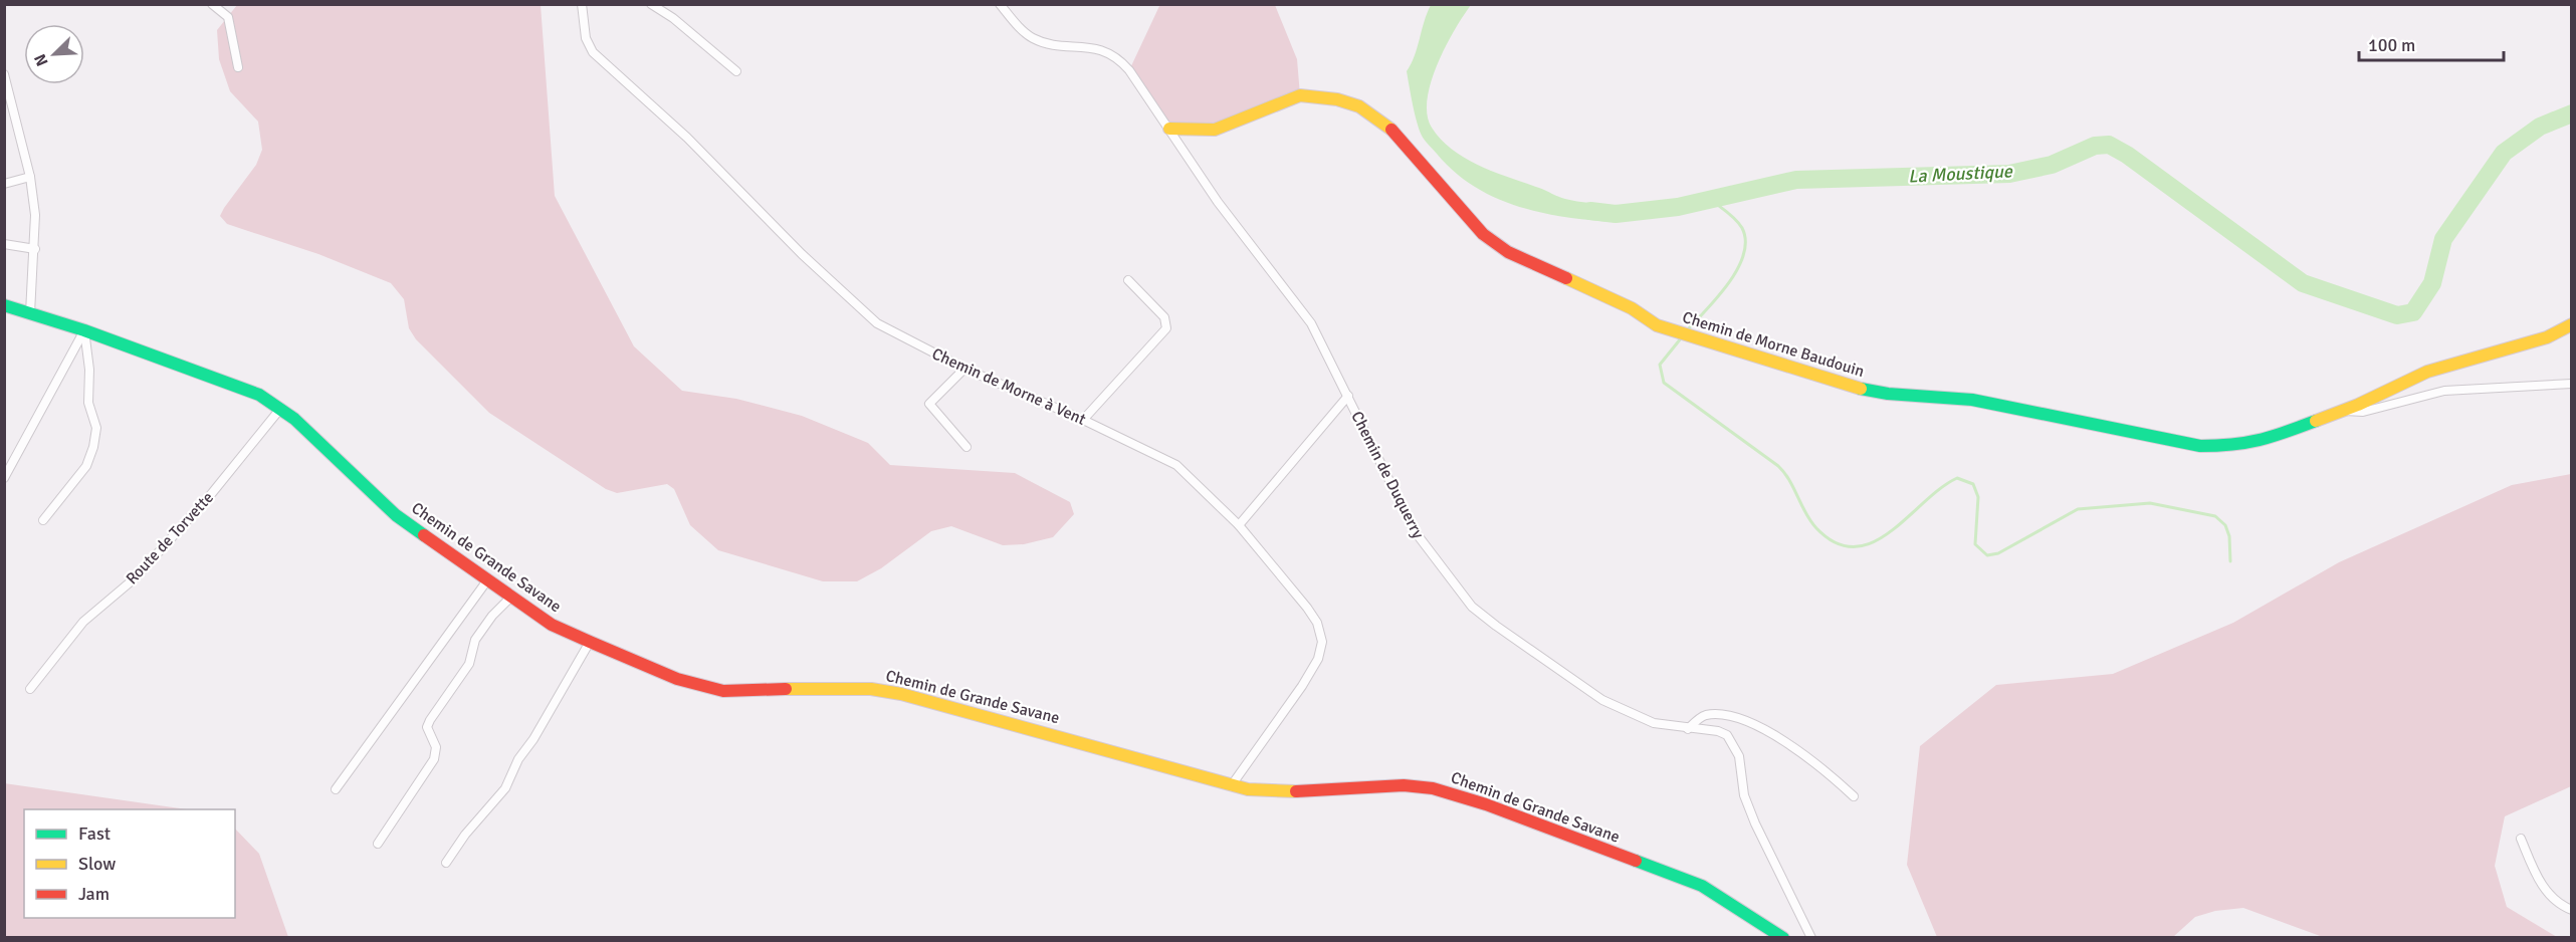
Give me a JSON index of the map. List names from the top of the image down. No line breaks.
{"streets":{"street":["Chemin de Morne Baudouin","Chemin de Morne à Vent","Chemin de Duquerry","Route de Torvette","Chemin de Grande Savane"]},"crossings":[["Chemin de Morne Baudouin","Chemin de Duquerry"],["Chemin de Morne à Vent","Chemin de Grande Savane"],["Route de Torvette","Chemin de Grande Savane"]],"water":["La Moustique"],"legend":["Fast","Slow","Jam"],"scale_bar":"100 m","north":"bottom left"}
